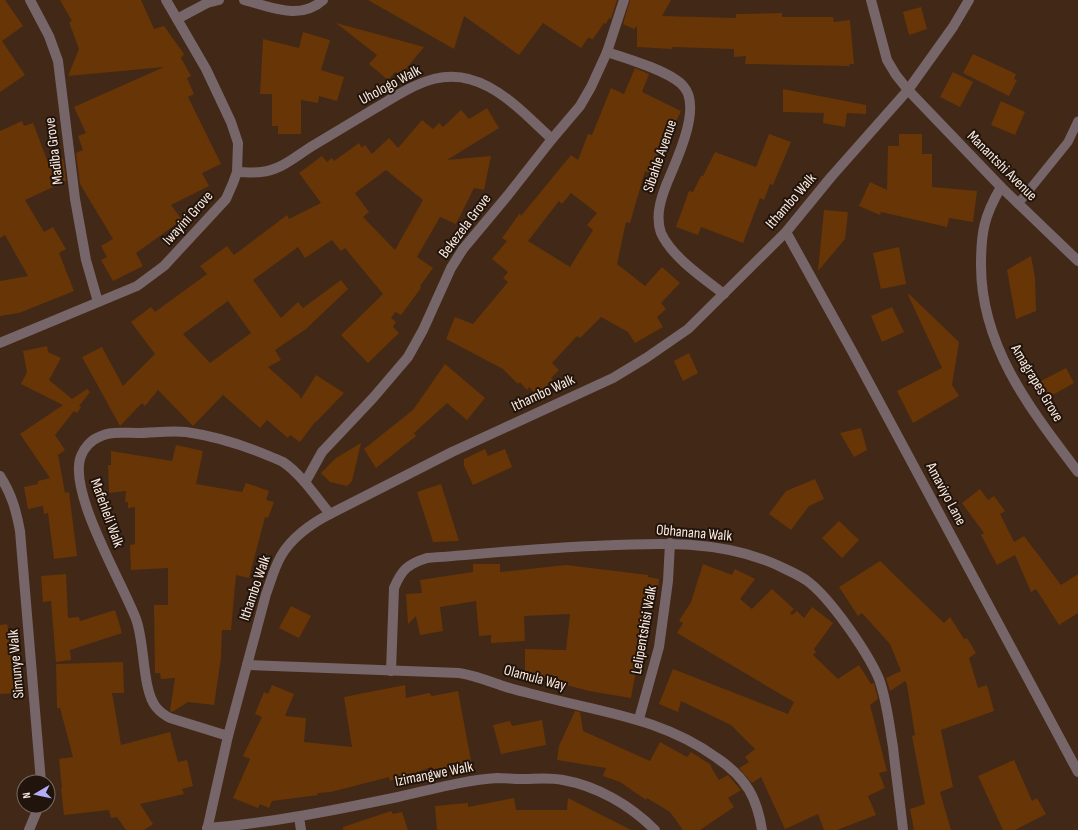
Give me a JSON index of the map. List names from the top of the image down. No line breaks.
{"streets":{"street":["Uhologo Walk","Madiba Grove","Sibahle Avenue","Manantshi Avenue","Ithambo Walk","Iwayini Grove","Bekezela Grove","Amagrapes Grove","Amaviyo Lane","Mafehleli Walk","Obhanana Walk","Lelipentshisi Walk","Simunye Walk","Olamula Way","Izimangwe Walk"]},"crossings":[["Uhologo Walk","Iwayini Grove"],["Uhologo Walk","Bekezela Grove"],["Madiba Grove","Iwayini Grove"],["Sibahle Avenue","Ithambo Walk"],["Sibahle Avenue","Bekezela Grove"],["Manantshi Avenue","Ithambo Walk"],["Manantshi Avenue","Amagrapes Grove"],["Ithambo Walk","Amaviyo Lane"],["Ithambo Walk","Mafehleli Walk"],["Ithambo Walk","Olamula Way"],["Ithambo Walk","Izimangwe Walk"],["Bekezela Grove","Mafehleli Walk"],["Obhanana Walk","Lelipentshisi Walk"],["Obhanana Walk","Olamula Way"],["Lelipentshisi Walk","Olamula Way"]],"north":"left"}
